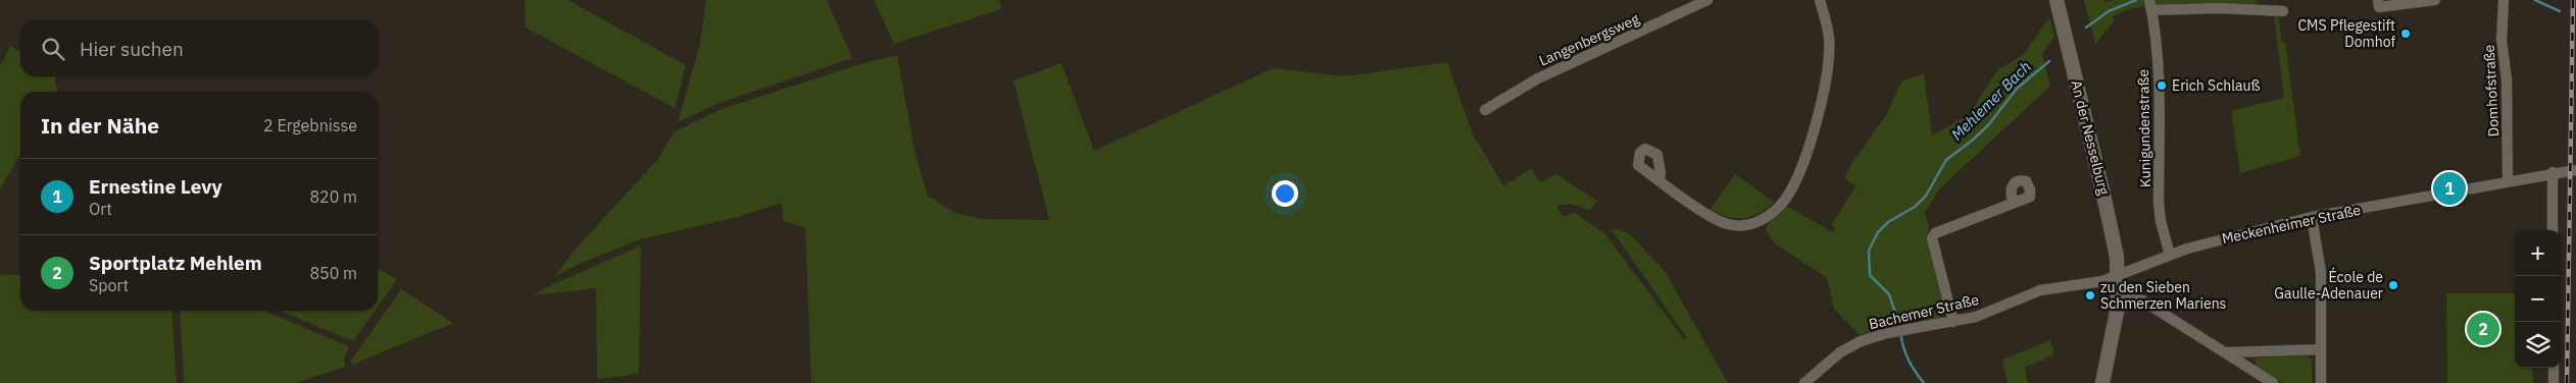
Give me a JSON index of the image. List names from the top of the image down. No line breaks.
{"streets":{"street":["Langenbergsweg","Domhofstraße","Kunigundenstraße","An der Nesselburg","Meckenheimer Straße","Bachemer Straße"]},"crossings":[["Domhofstraße","Meckenheimer Straße"],["Kunigundenstraße","Meckenheimer Straße"],["An der Nesselburg","Meckenheimer Straße"],["An der Nesselburg","Bachemer Straße"],["Meckenheimer Straße","Bachemer Straße"]],"water":["Mehlemer Bach"],"places":["CMS Pflegestift Domhof","Erich Schlauß","École de Gaulle-Adenauer","zu den Sieben Schmerzen Mariens"],"page":{"search":"Hier suchen","heading":["In der Nähe","2 Ergebnisse"],"list":[{"mark":"1","name":"Ernestine Levy","note":"Ort","value":"820 m"},{"mark":"2","name":"Sportplatz Mehlem","note":"Sport","value":"850 m"}],"pins":["1","2"],"map_buttons":["+","−"]}}
